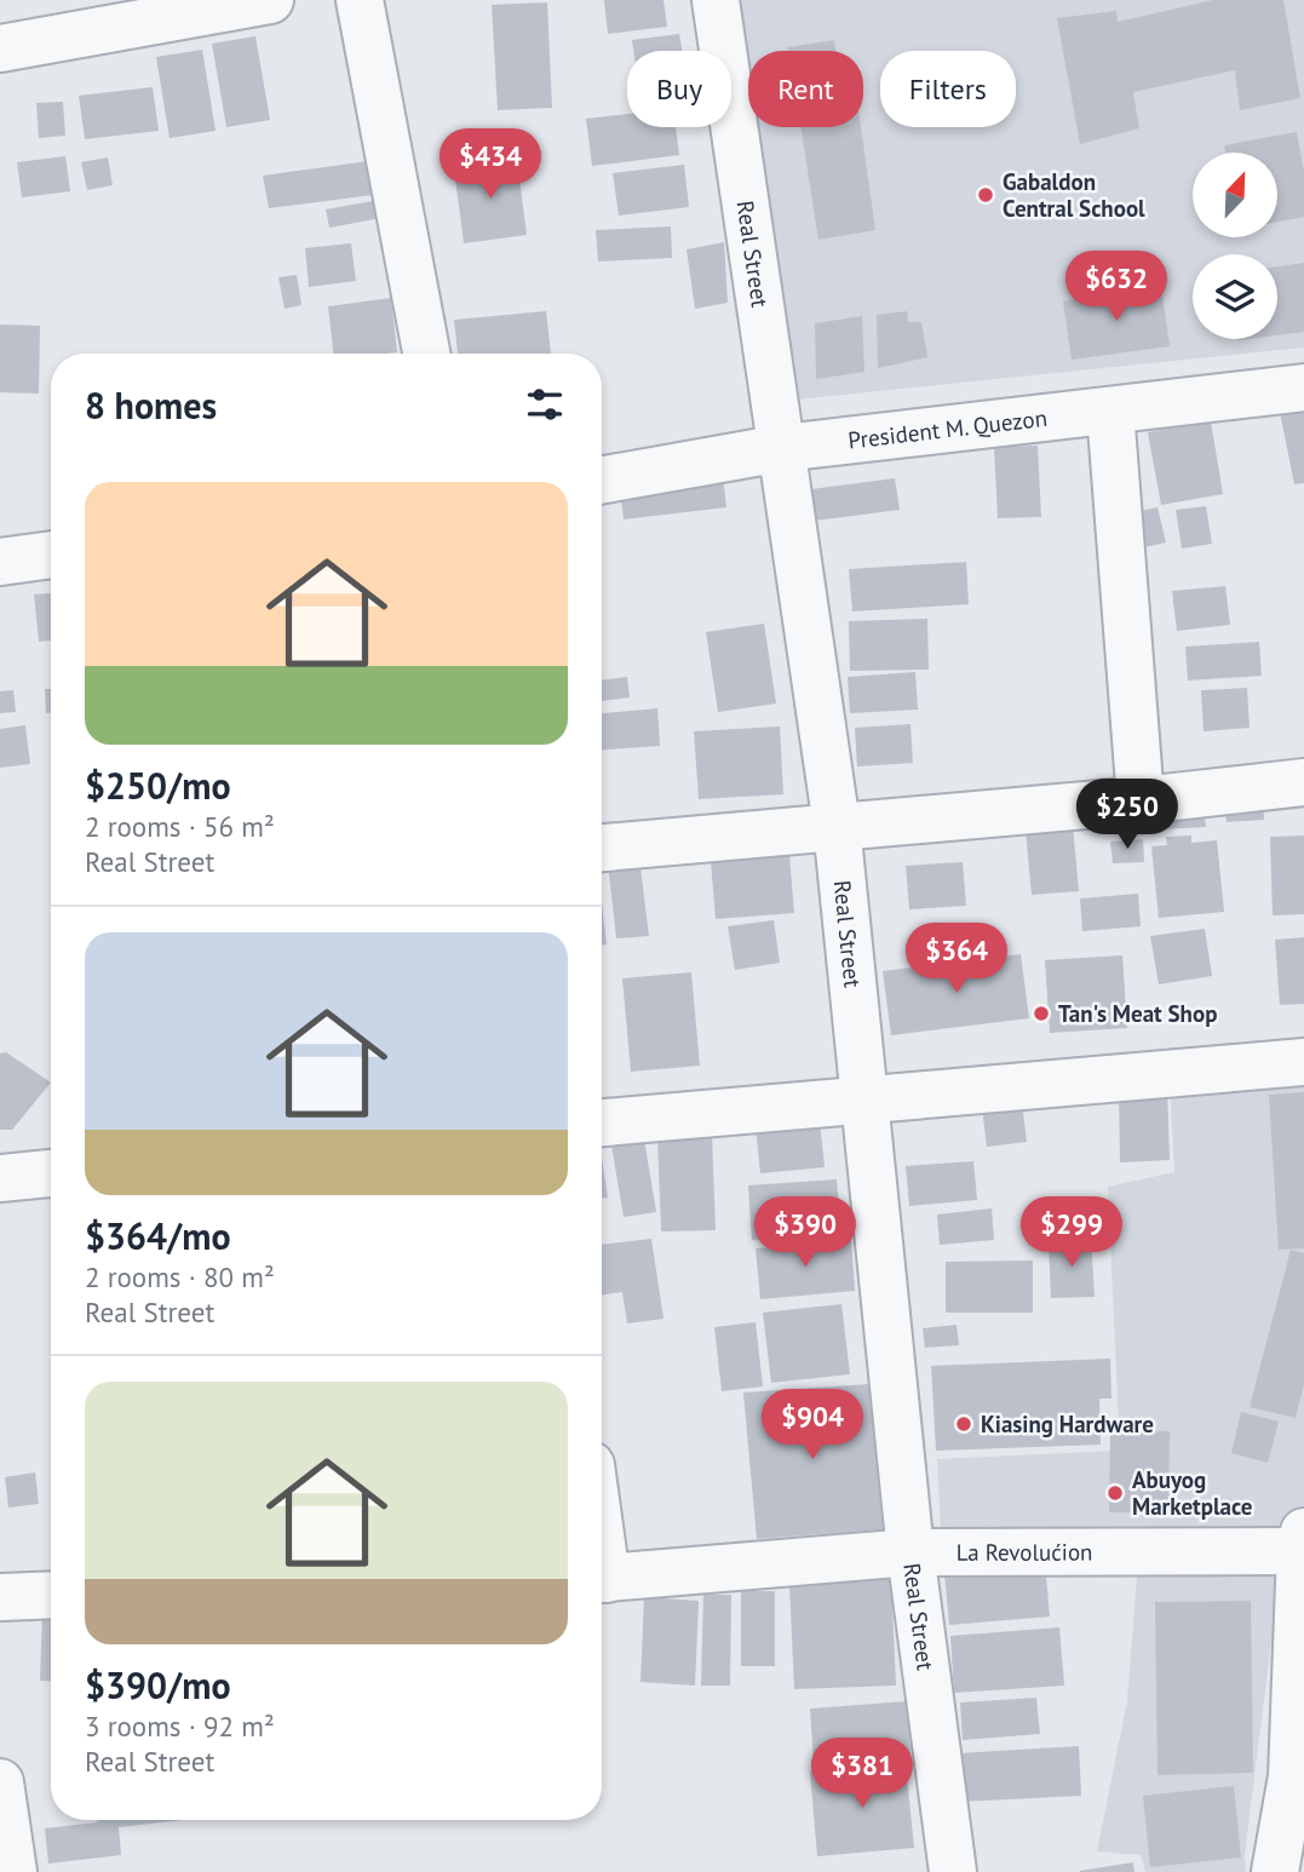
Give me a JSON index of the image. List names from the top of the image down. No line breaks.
{"streets":{"street":["Real Street","President M. Quezon","La Revolućion"]},"crossings":[["Real Street","President M. Quezon"],["Real Street","La Revolućion"]],"places":["Gabaldon Central School","Tan's Meat Shop","Kiasing Hardware","Abuyog Marketplace"],"north":"top right","page":{"chip":["Buy","Rent","Filters"],"price":["$434","$632","$250","$364","$390","$299","$904","$381"],"heading":"8 homes","list":[{"name":"$250/mo","note":"2 rooms · 56 m² · Real Street"},{"name":"$364/mo","note":"2 rooms · 80 m² · Real Street"},{"name":"$390/mo","note":"3 rooms · 92 m² · Real Street"}]}}
